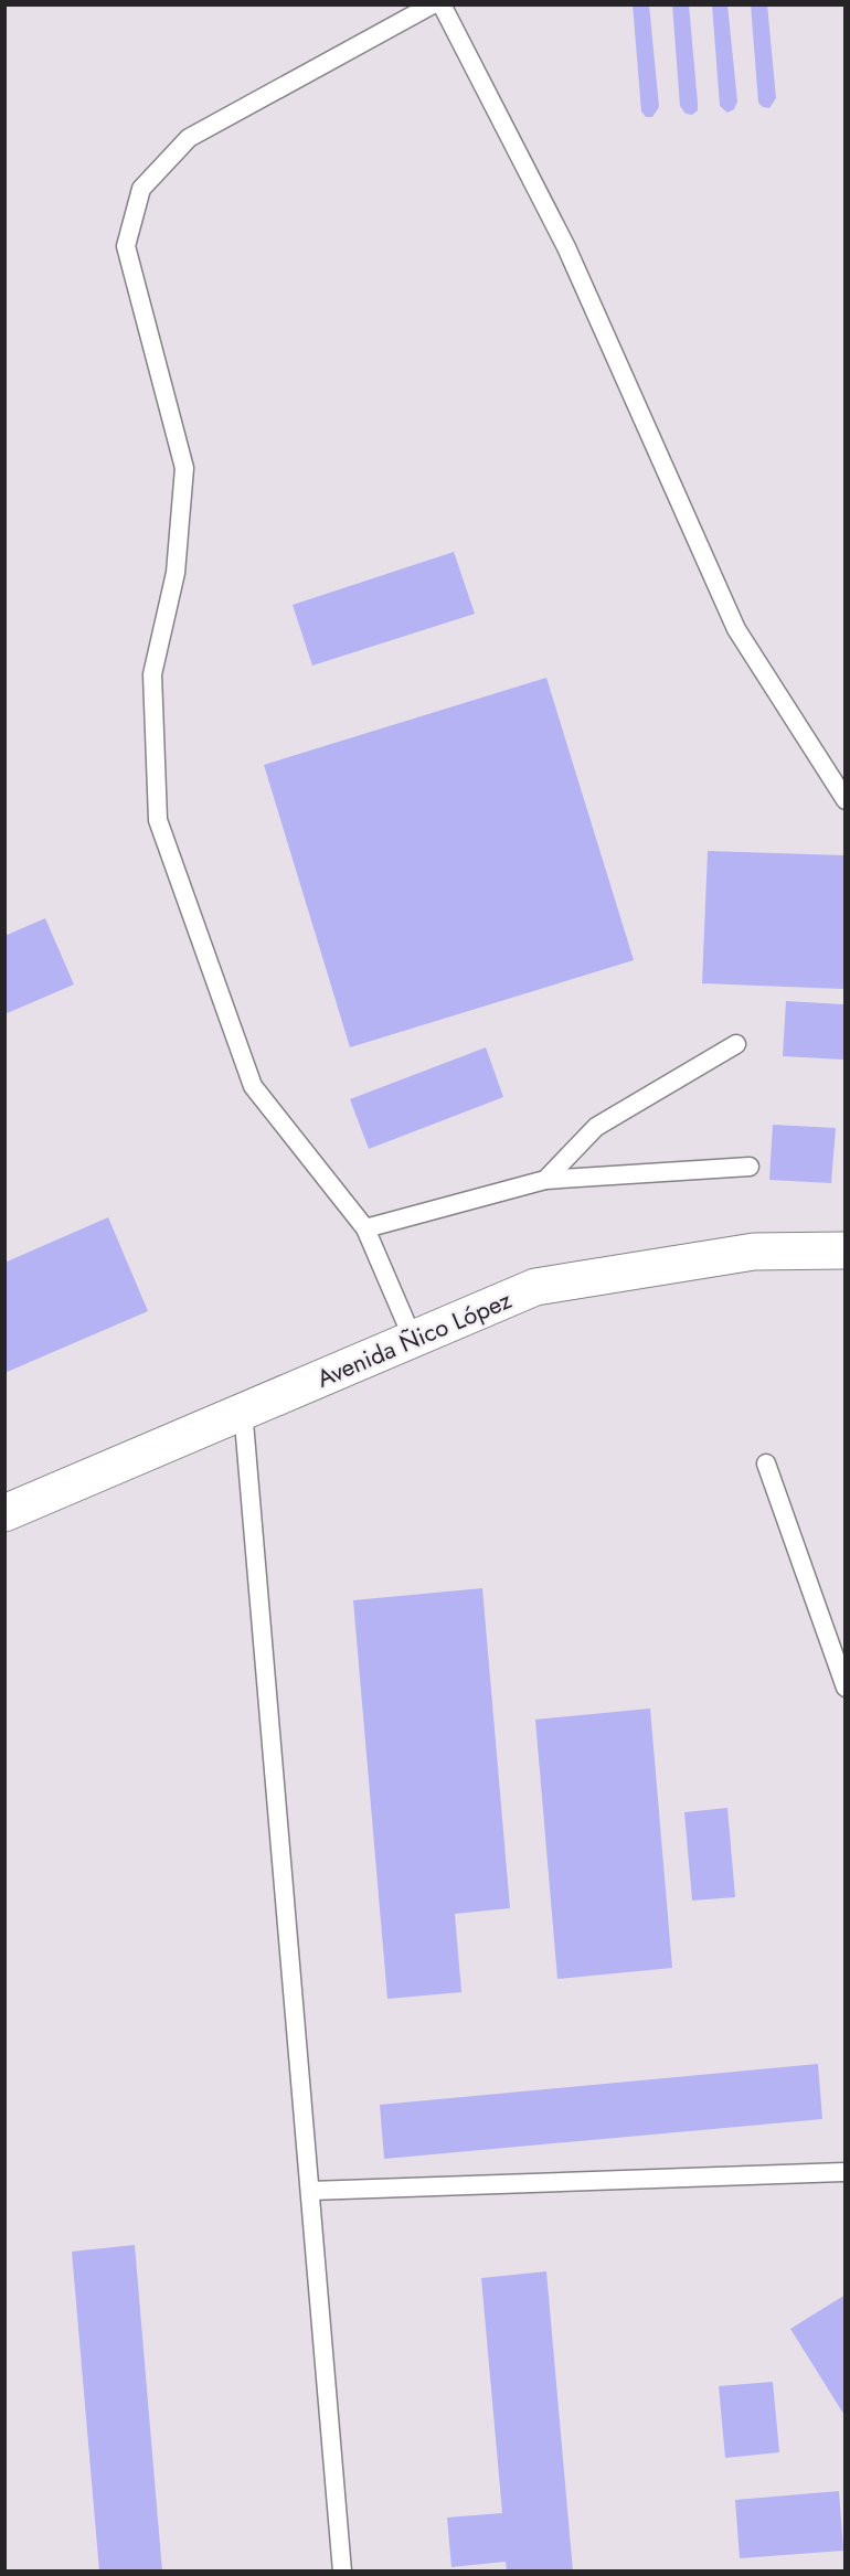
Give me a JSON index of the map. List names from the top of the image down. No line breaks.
{"streets":{"street":["Avenida Ñico López"]}}
